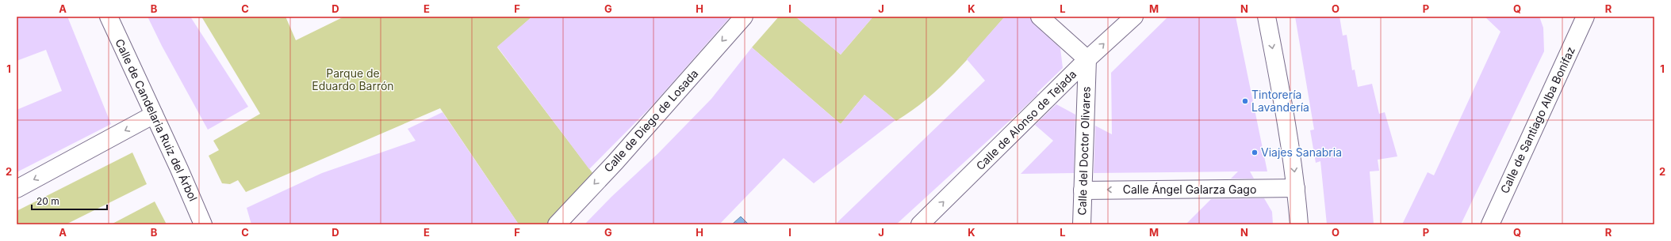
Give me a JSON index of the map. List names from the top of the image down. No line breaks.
{"streets":{"street":["Calle de Candelaria Ruiz del Árbol","Calle de Alonso de Tejada","Calle de Santiago Alba Bonifaz","Calle de Diego de Losada","Calle del Doctor Olivares","Calle Ángel Galarza Gago"]},"crossings":[["Calle de Alonso de Tejada","Calle del Doctor Olivares"],["Calle del Doctor Olivares","Calle Ángel Galarza Gago"]],"one_way":["Calle de Alonso de Tejada","Calle de Diego de Losada","Calle Ángel Galarza Gago"],"parks":["Parque de Eduardo Barrón"],"places":["Tintorería Lavandería","Viajes Sanabria"],"scale_bar":"20 m","grid":{"columns":["A","B","C","D","E","F","G","H","I","J","K","L","M","N","O","P","Q","R"],"rows":["1","2"]}}
